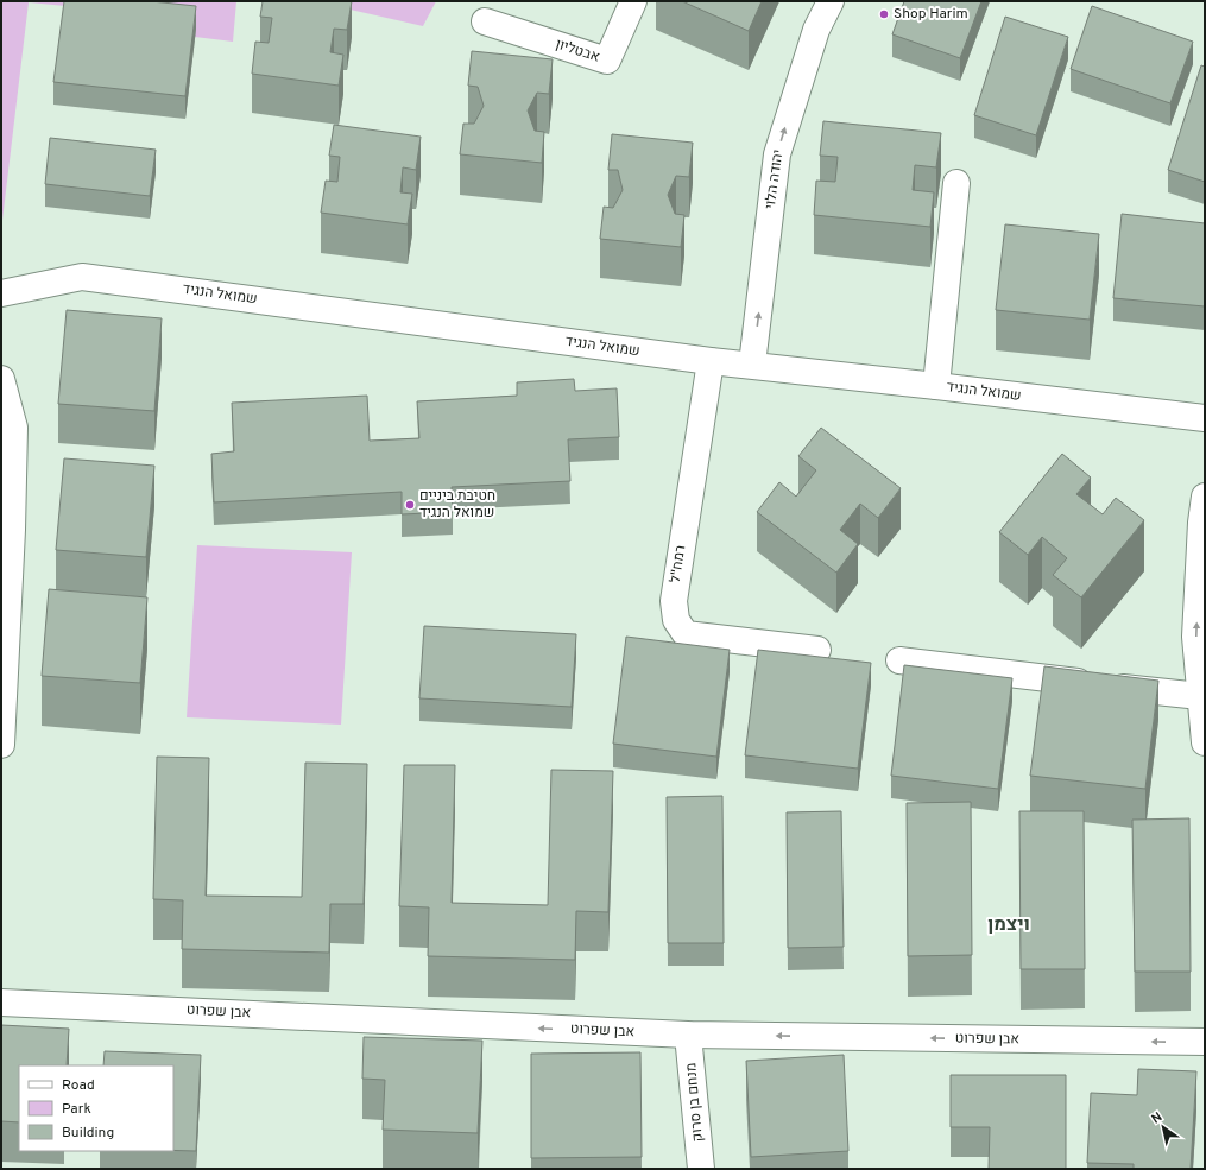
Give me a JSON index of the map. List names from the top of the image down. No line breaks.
{"streets":{"street":["אבטליון","יהודה הלוי","שמואל הנגיד","רמח\"ל","אבן שפרוט","מנחם בן סרוק"]},"crossings":[["יהודה הלוי","שמואל הנגיד"],["שמואל הנגיד","רמח\"ל"],["אבן שפרוט","מנחם בן סרוק"]],"one_way":["אבן שפרוט"],"districts":["ויצמן"],"places":["Shop Harim","חטיבת ביניים שמואל הנגיד"],"legend":["Road","Park","Building"],"north":"top left"}
